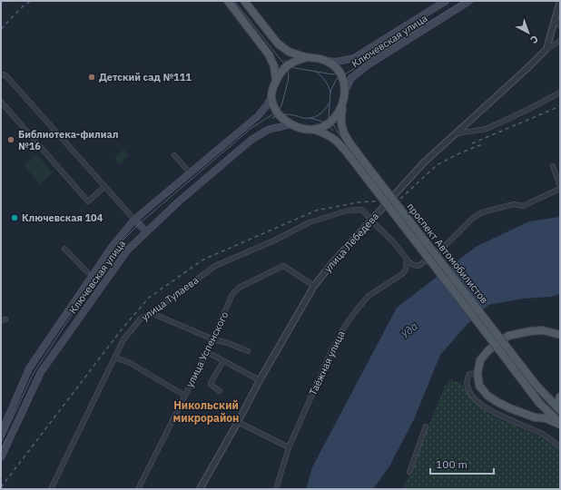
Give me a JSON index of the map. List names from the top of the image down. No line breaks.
{"streets":{"main road":["Ключевская улица","проспект Автомобилистов"],"street":["улица Лебедева","улица Тулаева","улица Успенского","Таёжная улица"]},"crossings":[["Ключевская улица","проспект Автомобилистов"],["улица Лебедева","улица Тулаева"],["улица Лебедева","улица Успенского"]],"districts":["Никольский микрорайон"],"water":["Уда"],"places":["Детский сад №111","Библиотека-филиал №16","Ключевская 104"],"scale_bar":"100 m","north":"bottom right"}
